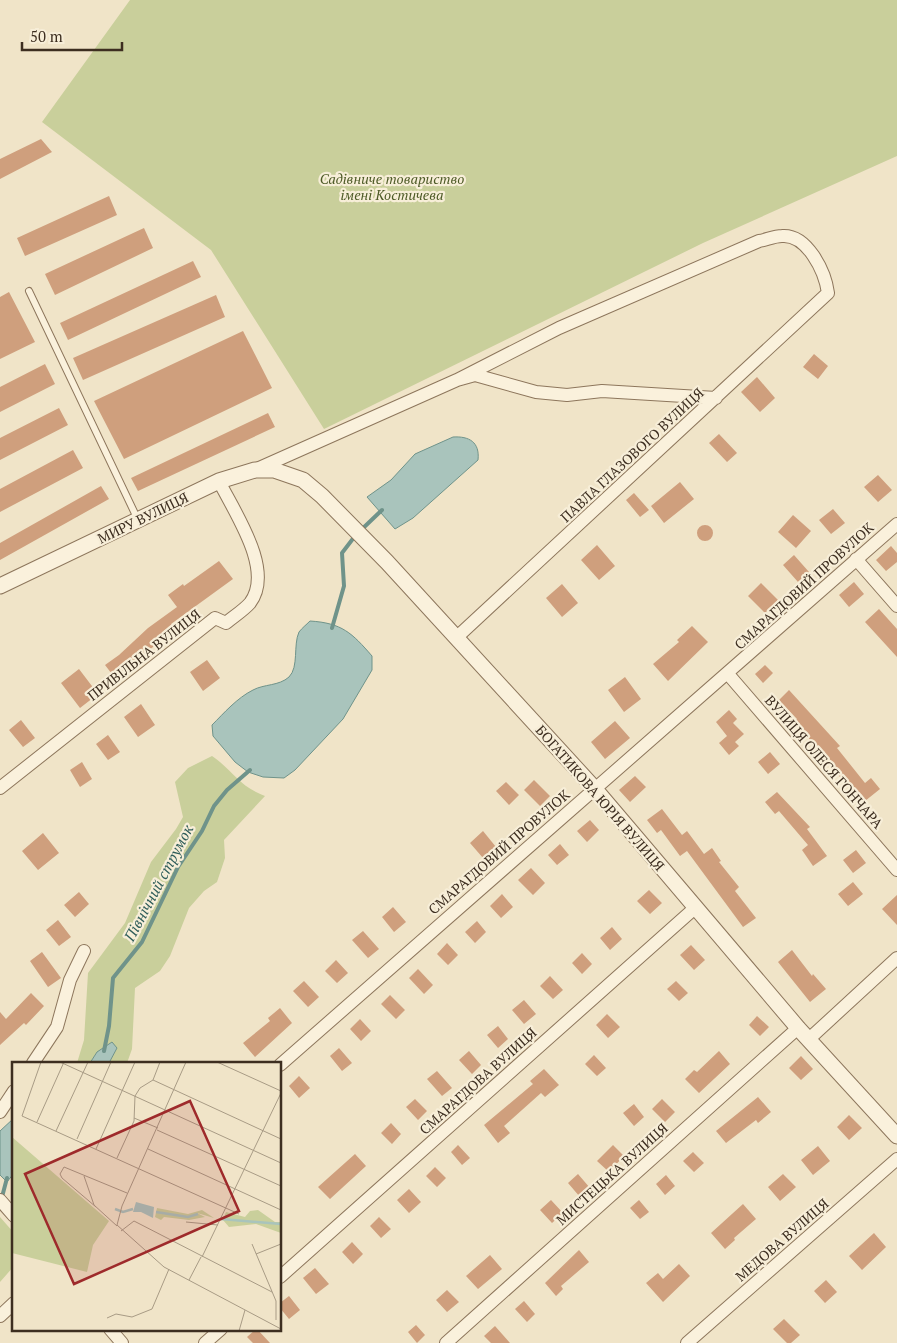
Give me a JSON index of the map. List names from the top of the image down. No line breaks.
{"streets":{"street":["ПАВЛА ГЛАЗОВОГО ВУЛИЦЯ","МИРУ ВУЛИЦЯ","СМАРАГДОВИЙ ПРОВУЛОК","ПРИВІЛЬНА ВУЛИЦЯ","ВУЛИЦЯ ОЛЕСЯ ГОНЧАРА","БОГАТИКОВА ЮРІЯ ВУЛИЦЯ","СМАРАГДОВА ВУЛИЦЯ","МИСТЕЦЬКА ВУЛИЦЯ","МЕДОВА ВУЛИЦЯ"]},"crossings":[["ПАВЛА ГЛАЗОВОГО ВУЛИЦЯ","БОГАТИКОВА ЮРІЯ ВУЛИЦЯ"],["МИРУ ВУЛИЦЯ","ПРИВІЛЬНА ВУЛИЦЯ"],["МИРУ ВУЛИЦЯ","БОГАТИКОВА ЮРІЯ ВУЛИЦЯ"],["СМАРАГДОВИЙ ПРОВУЛОК","ВУЛИЦЯ ОЛЕСЯ ГОНЧАРА"],["СМАРАГДОВИЙ ПРОВУЛОК","БОГАТИКОВА ЮРІЯ ВУЛИЦЯ"],["БОГАТИКОВА ЮРІЯ ВУЛИЦЯ","СМАРАГДОВА ВУЛИЦЯ"],["БОГАТИКОВА ЮРІЯ ВУЛИЦЯ","МИСТЕЦЬКА ВУЛИЦЯ"]],"water":["Північний струмок"],"parks":["Садівниче товариство імені Костичева"],"scale_bar":"50 m"}
